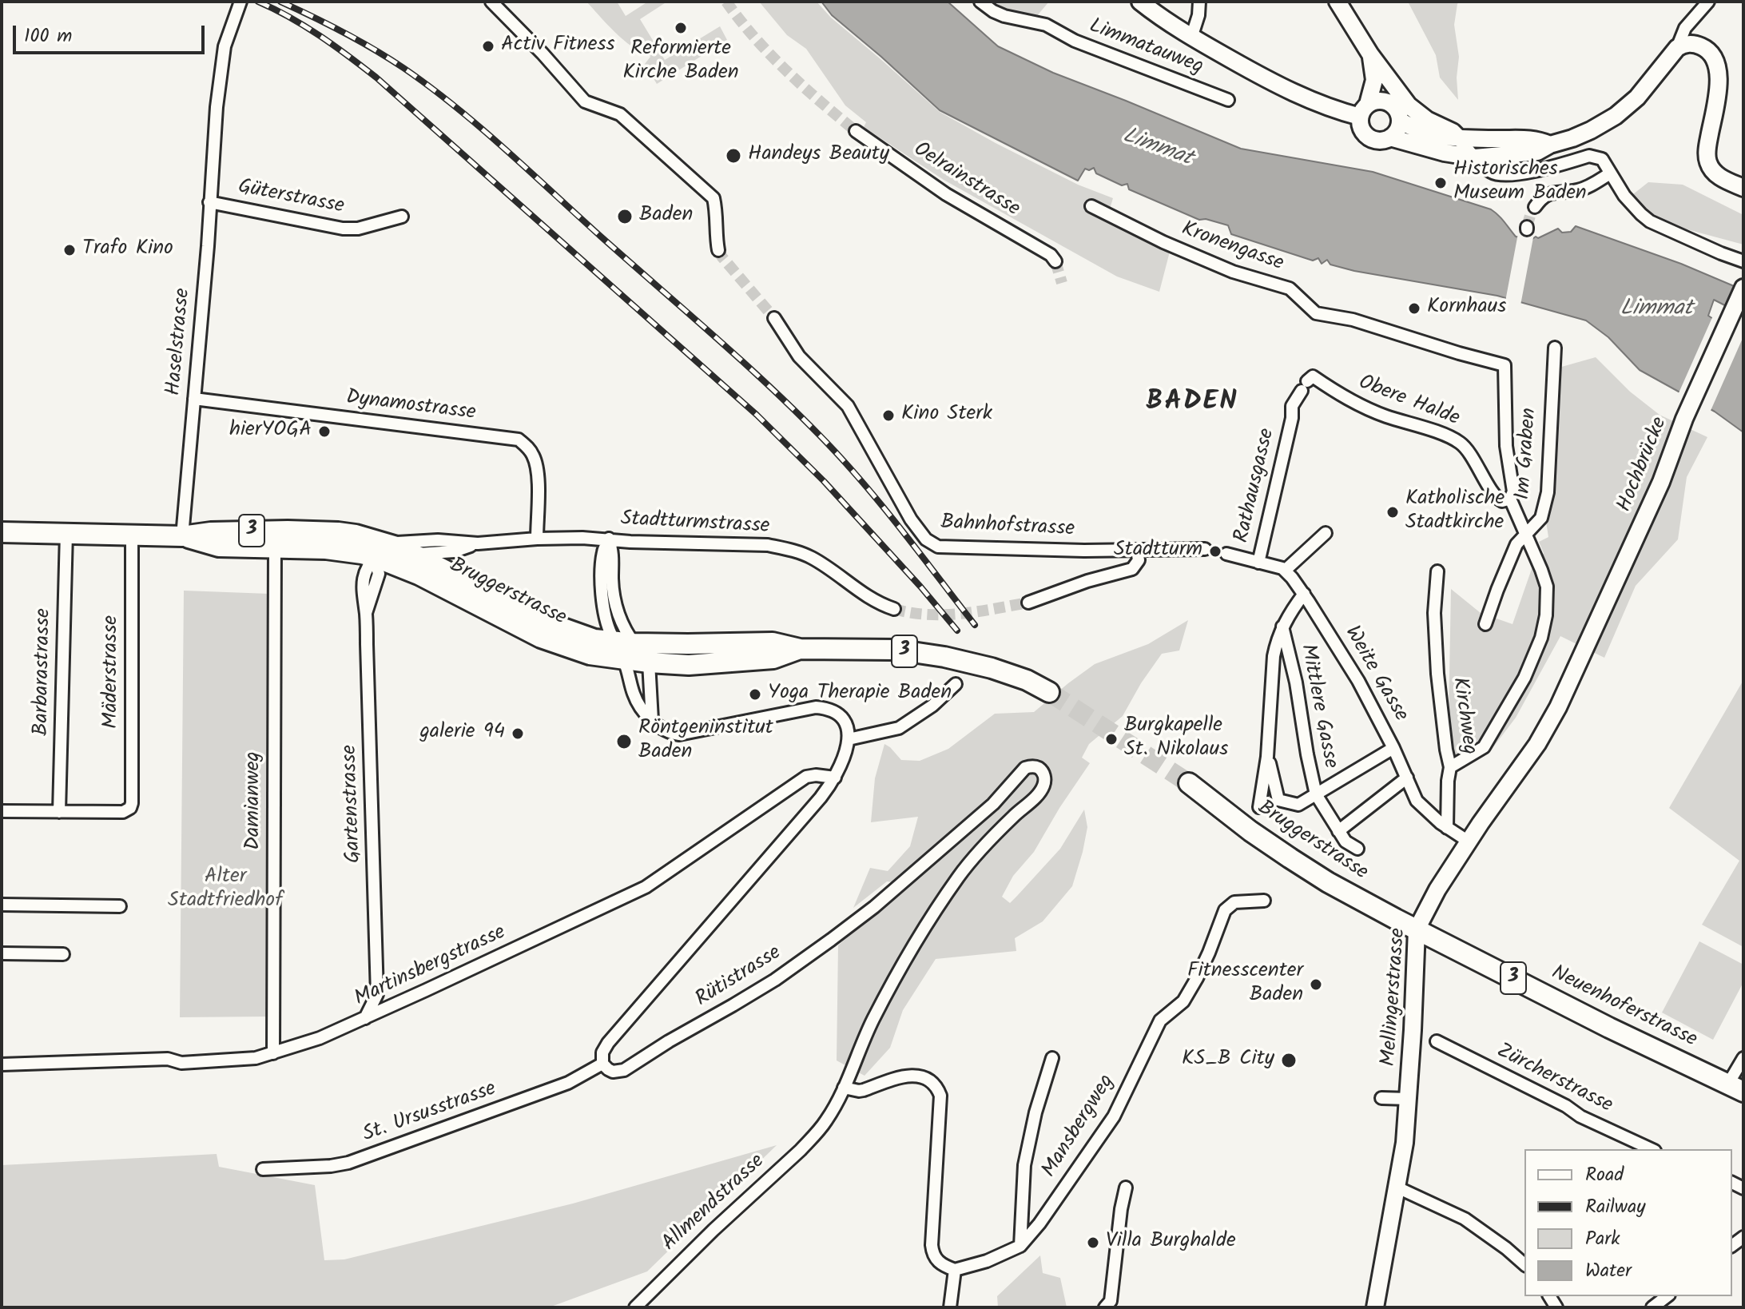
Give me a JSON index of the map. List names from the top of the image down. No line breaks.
{"streets":{"main road":["Hochbrücke","3","Bruggerstrasse","Mellingerstrasse","Neuenhoferstrasse"],"street":["Limmatauweg","Oelrainstrasse","Güterstrasse","Kronengasse","Haselstrasse","Obere Halde","Dynamostrasse","Im Graben","Rathausgasse","Stadtturmstrasse","Bahnhofstrasse","Barbarastrasse","Mäderstrasse","Weite Gasse","Mittlere Gasse","Kirchweg","Damianweg","Gartenstrasse","Martinsbergstrasse","Rütistrasse","Zürcherstrasse","St. Ursusstrasse","Mansbergweg","Allmendstrasse"]},"crossings":[["Güterstrasse","Haselstrasse"],["Kronengasse","Obere Halde"],["Haselstrasse","Dynamostrasse"],["Haselstrasse","Bruggerstrasse"],["Obere Halde","Rathausgasse"],["Dynamostrasse","Stadtturmstrasse"],["Hochbrücke","Mellingerstrasse"],["Stadtturmstrasse","Bruggerstrasse"],["Stadtturmstrasse","Gartenstrasse"],["Bruggerstrasse","Barbarastrasse"],["Bruggerstrasse","Mäderstrasse"],["Bruggerstrasse","Damianweg"],["Bruggerstrasse","Gartenstrasse"],["Bruggerstrasse","Mellingerstrasse"],["Bruggerstrasse","Neuenhoferstrasse"],["Barbarastrasse","Mäderstrasse"],["Weite Gasse","Mittlere Gasse"],["Weite Gasse","Kirchweg"],["Weite Gasse","Mellingerstrasse"],["Damianweg","Martinsbergstrasse"],["Gartenstrasse","Martinsbergstrasse"],["Martinsbergstrasse","Rütistrasse"],["Rütistrasse","St. Ursusstrasse"],["Rütistrasse","Allmendstrasse"],["Mellingerstrasse","Neuenhoferstrasse"]],"districts":["BADEN"],"water":["Limmat"],"parks":["Alter Stadtfriedhof"],"places":["Reformierte Kirche Baden","Activ Fitness","Handeys Beauty","Historisches Museum Baden","Baden","Trafo Kino","Kornhaus","Kino Sterk","hierYOGA","Katholische Stadtkirche","Stadtturm","Yoga Therapie Baden","galerie 94","Burgkapelle St. Nikolaus","Röntgeninstitut Baden","Fitnesscenter Baden","KS_B City","Villa Burghalde"],"legend":["Road","Railway","Park","Water"],"scale_bar":"100 m"}
